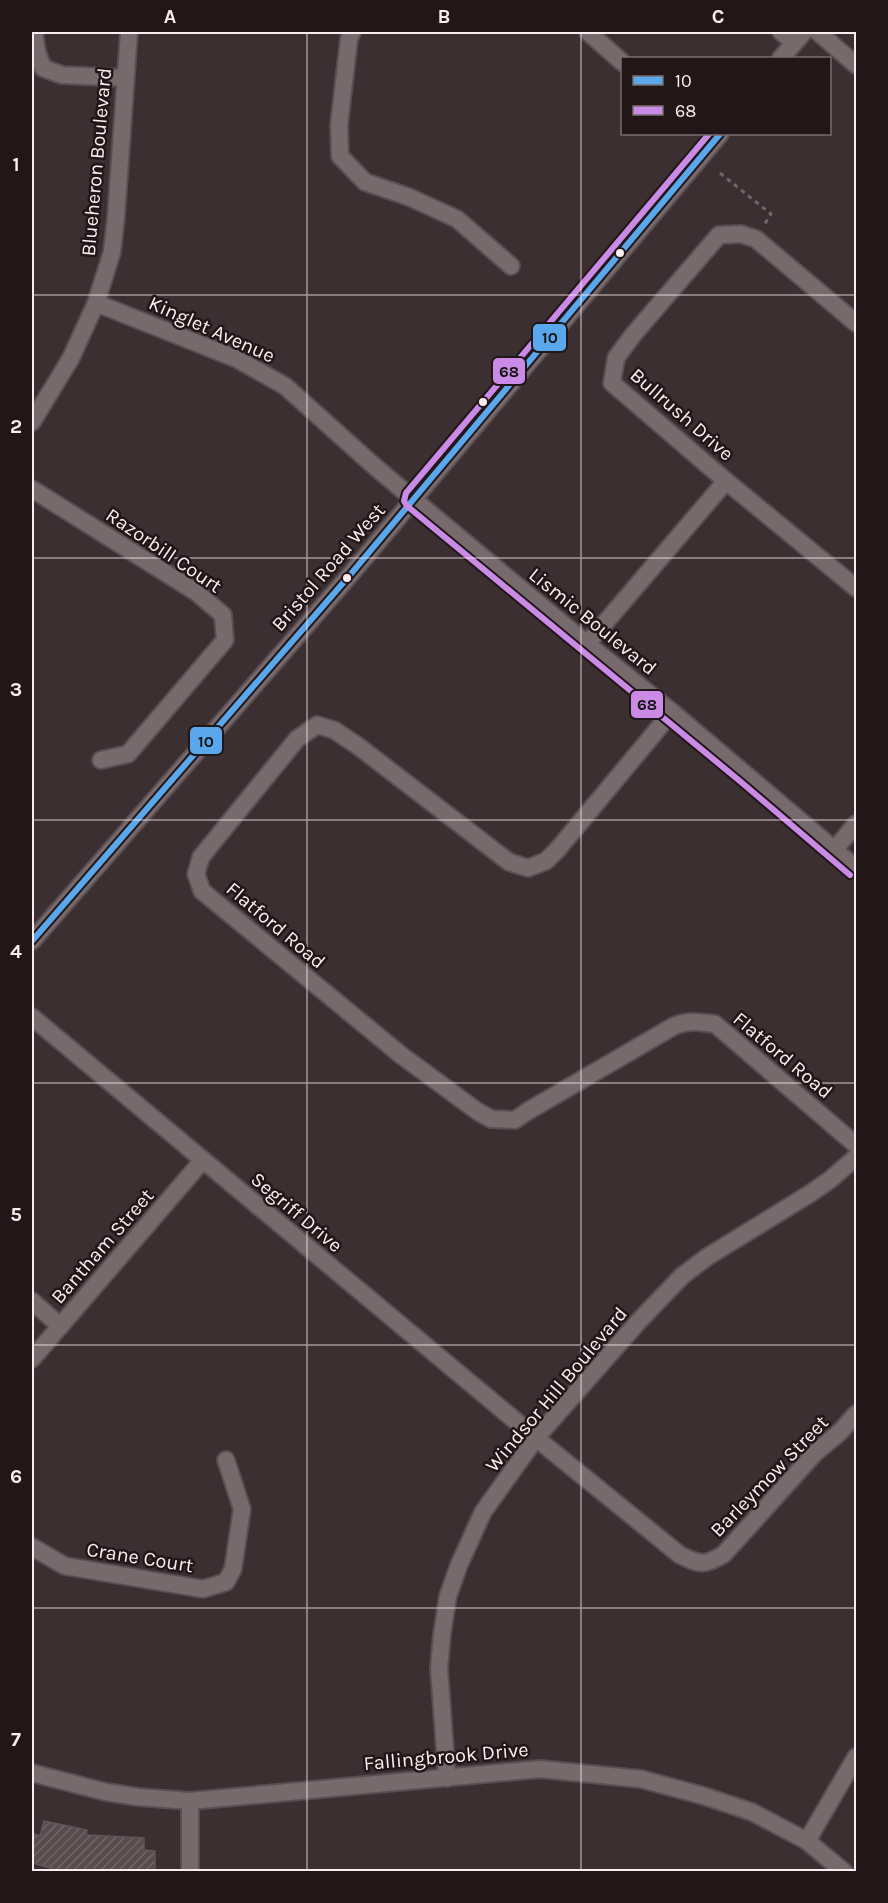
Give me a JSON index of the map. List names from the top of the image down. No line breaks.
{"streets":{"street":["Blueheron Boulevard","Kinglet Avenue","Bullrush Drive","Razorbill Court","Bristol Road West","Lismic Boulevard","Flatford Road","Segriff Drive","Bantham Street","Windsor Hill Boulevard","Barleymow Street","Crane Court","Fallingbrook Drive"]},"crossings":[["Blueheron Boulevard","Kinglet Avenue"],["Kinglet Avenue","Bristol Road West"],["Kinglet Avenue","Lismic Boulevard"],["Bristol Road West","Lismic Boulevard"],["Lismic Boulevard","Flatford Road"],["Segriff Drive","Bantham Street"],["Segriff Drive","Windsor Hill Boulevard"],["Segriff Drive","Barleymow Street"],["Windsor Hill Boulevard","Barleymow Street"],["Windsor Hill Boulevard","Fallingbrook Drive"]],"lines":["transit line 10","transit line 68"],"legend":["10","68"],"grid":{"columns":["A","B","C"],"rows":["1","2","3","4","5","6","7"]}}
